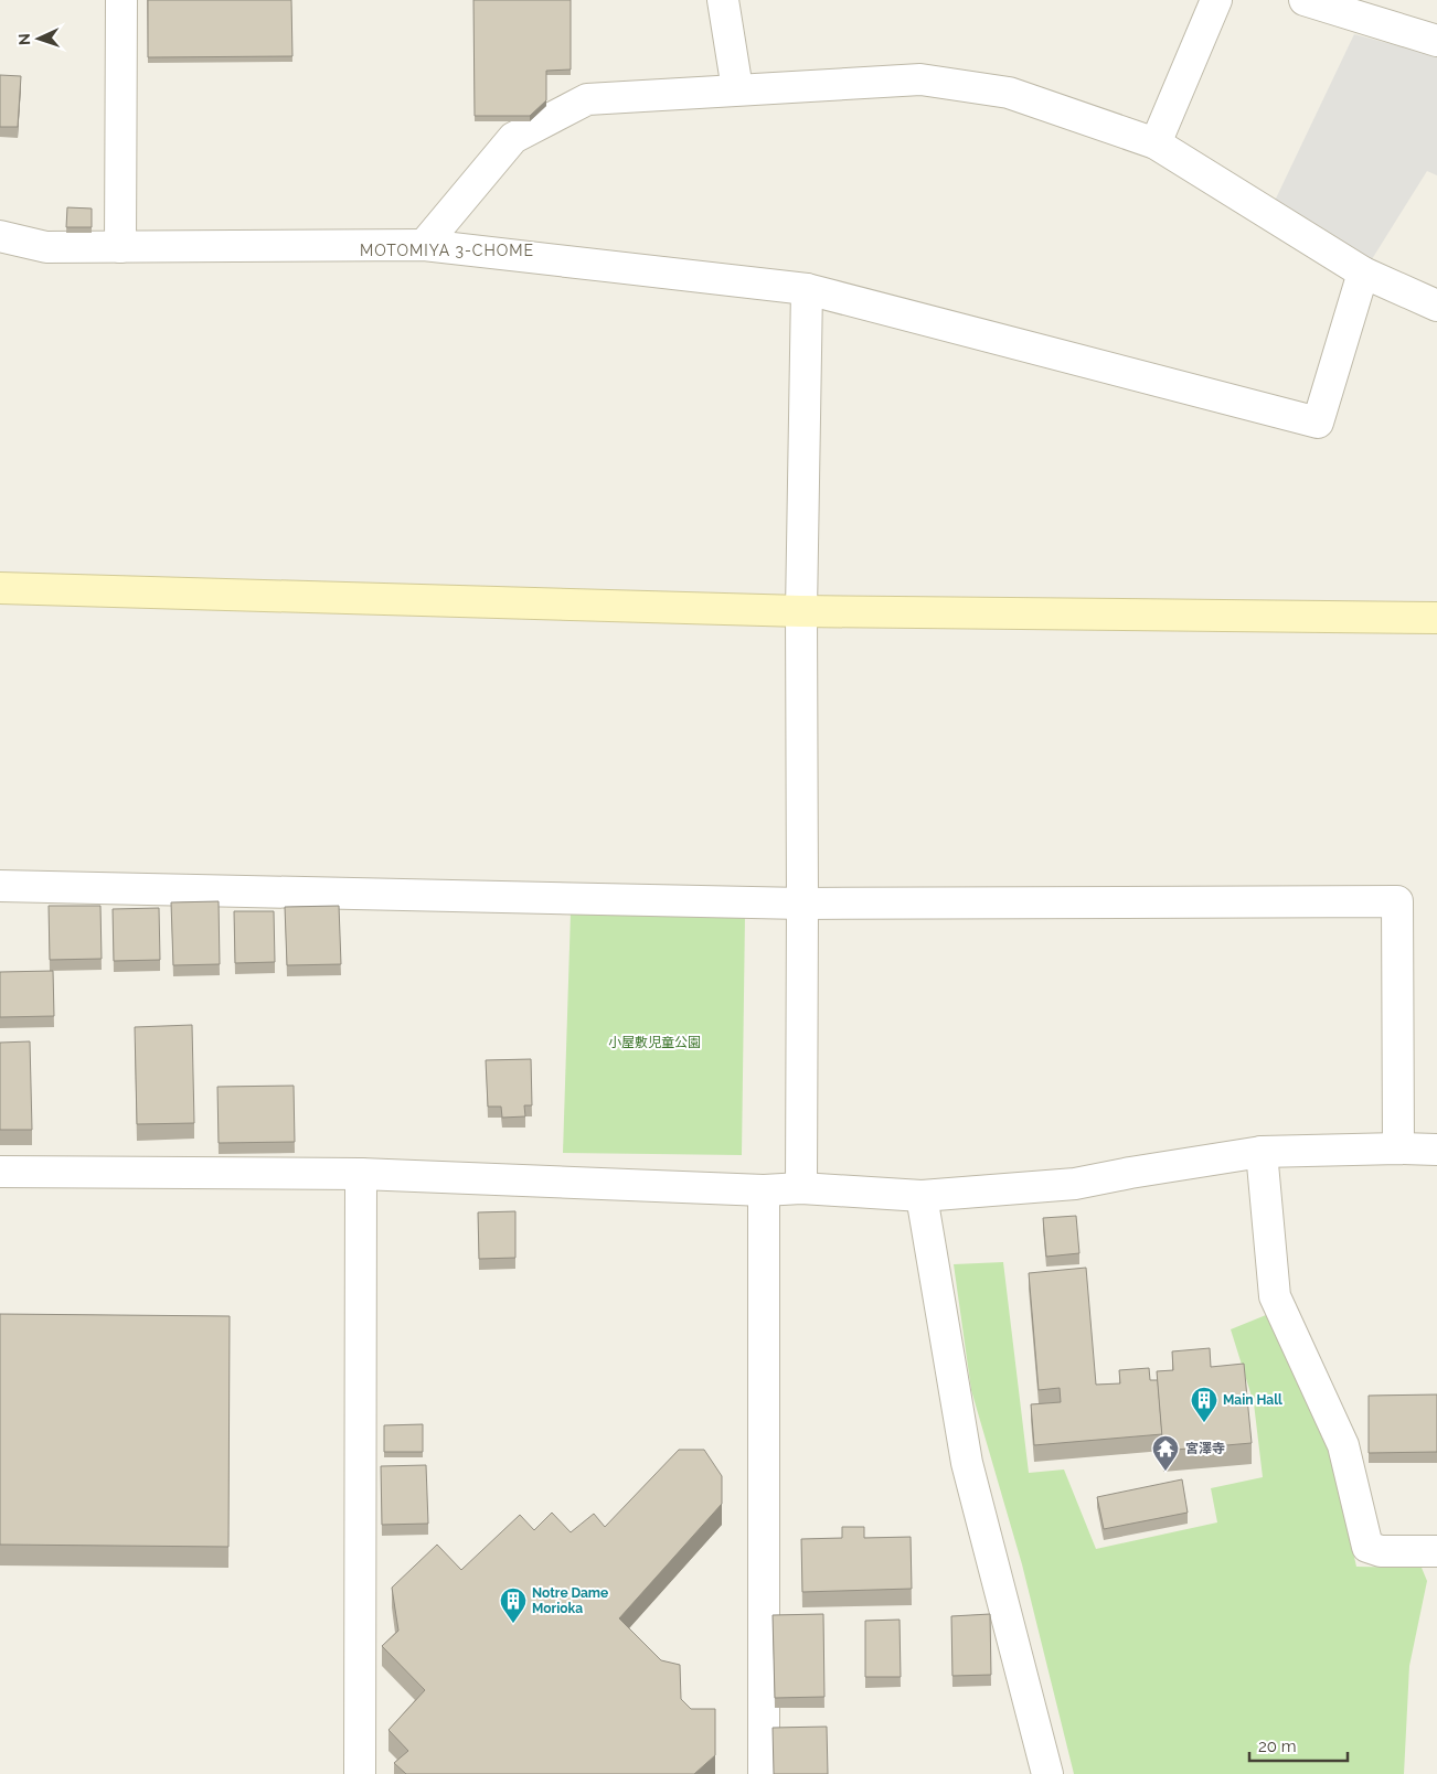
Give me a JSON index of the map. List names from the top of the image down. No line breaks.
{"districts":["MOTOMIYA 3-CHOME"],"parks":["小屋敷児童公園"],"places":{"building":["Main Hall","Notre Dame Morioka"],"temple":["宮澤寺"]},"scale_bar":"20 m","north":"left"}
